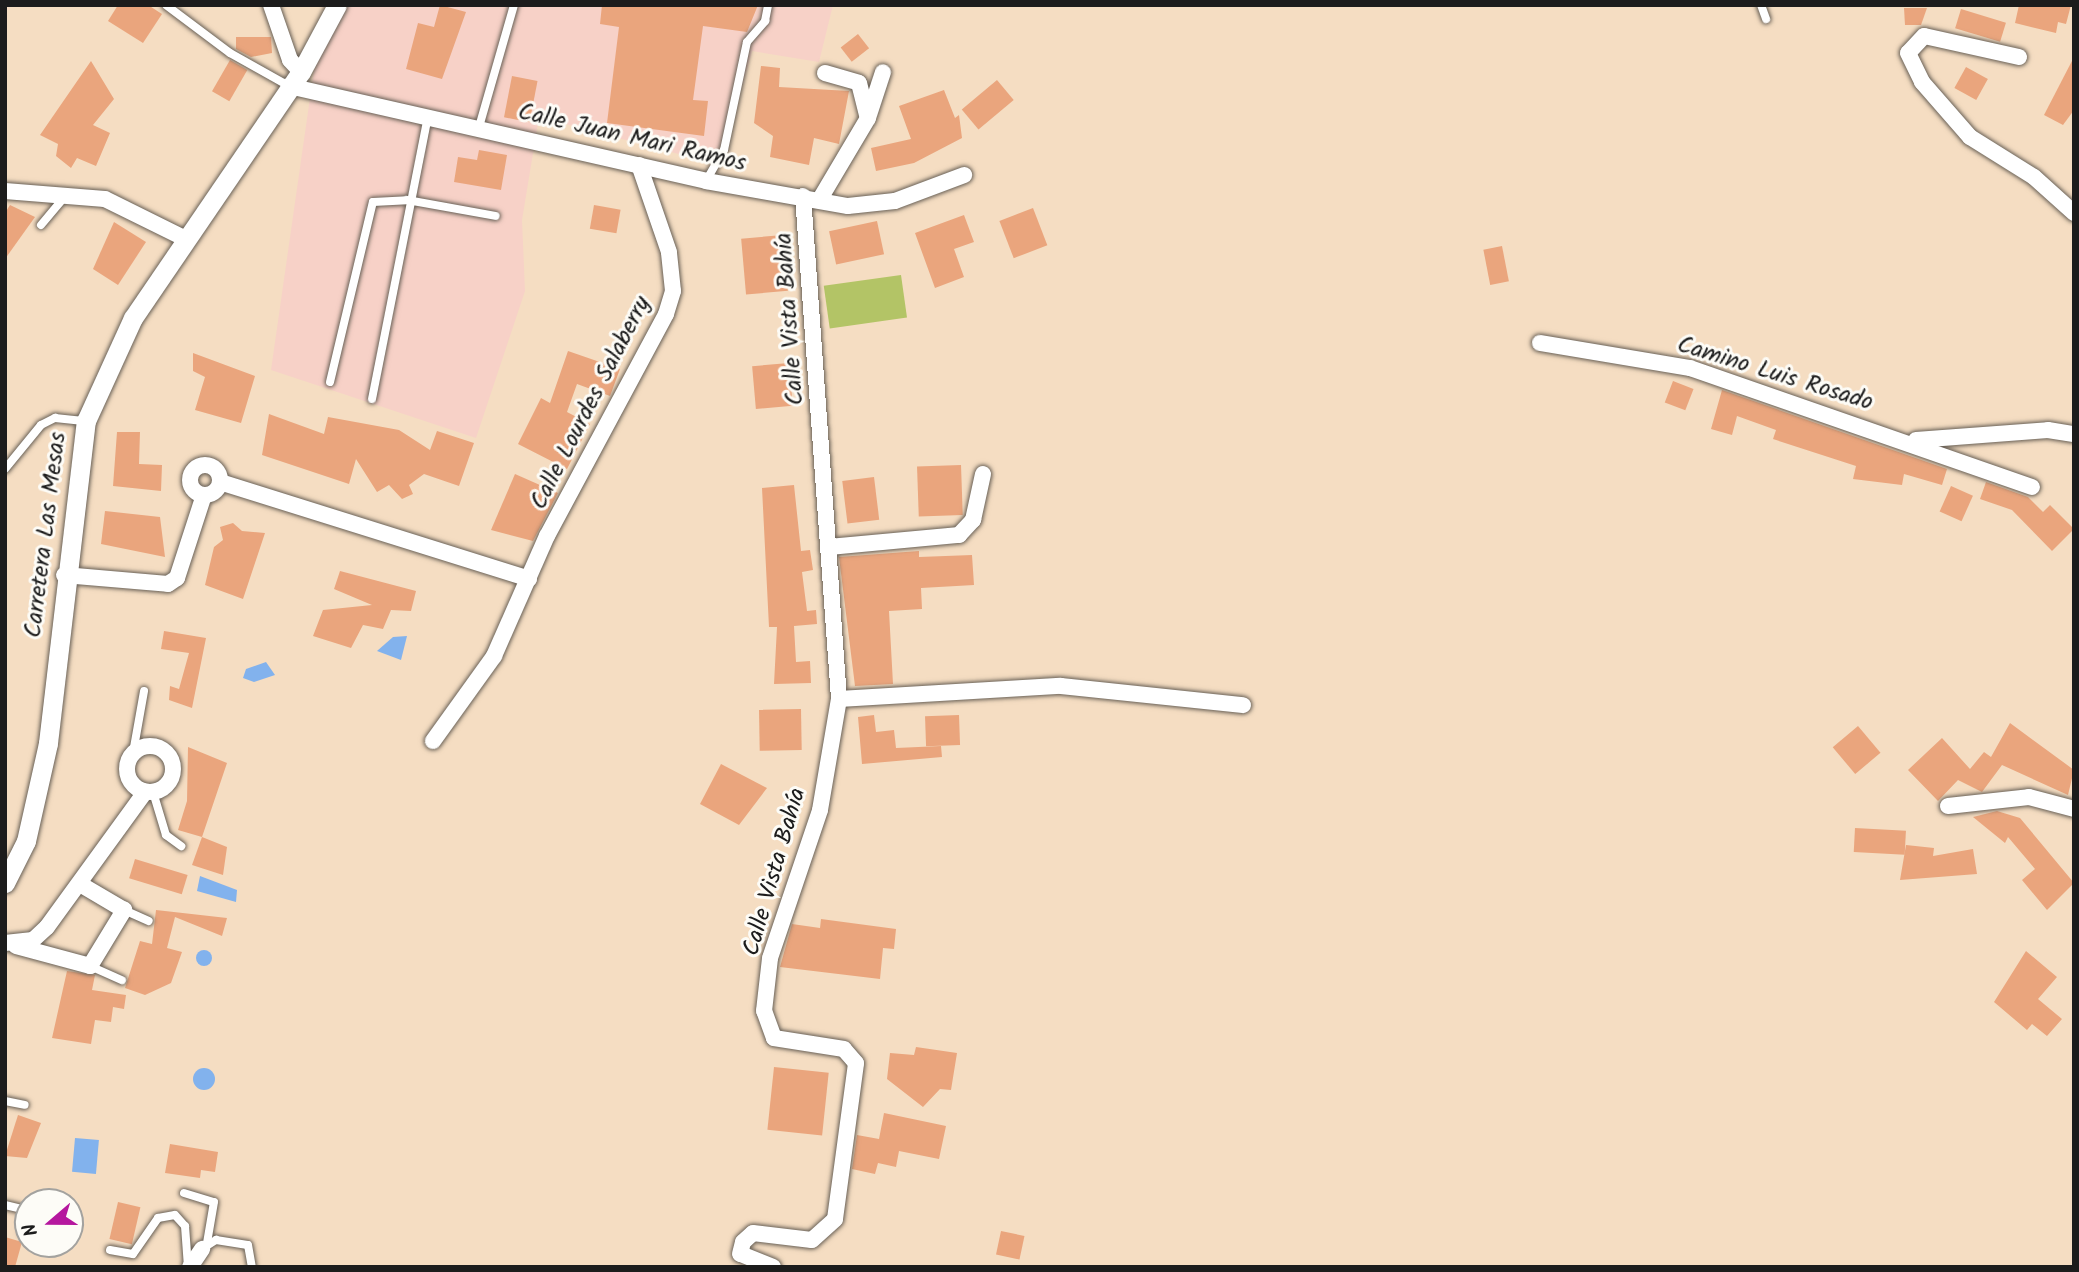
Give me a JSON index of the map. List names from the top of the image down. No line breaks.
{"streets":{"street":["Calle Juan Mari Ramos","Calle Vista Bahía","Camino Luis Rosado","Calle Lourdes Salaberry","Carretera Las Mesas"]},"crossings":[["Calle Juan Mari Ramos","Calle Vista Bahía"],["Calle Juan Mari Ramos","Calle Lourdes Salaberry"],["Calle Juan Mari Ramos","Carretera Las Mesas"]],"north":"left"}
